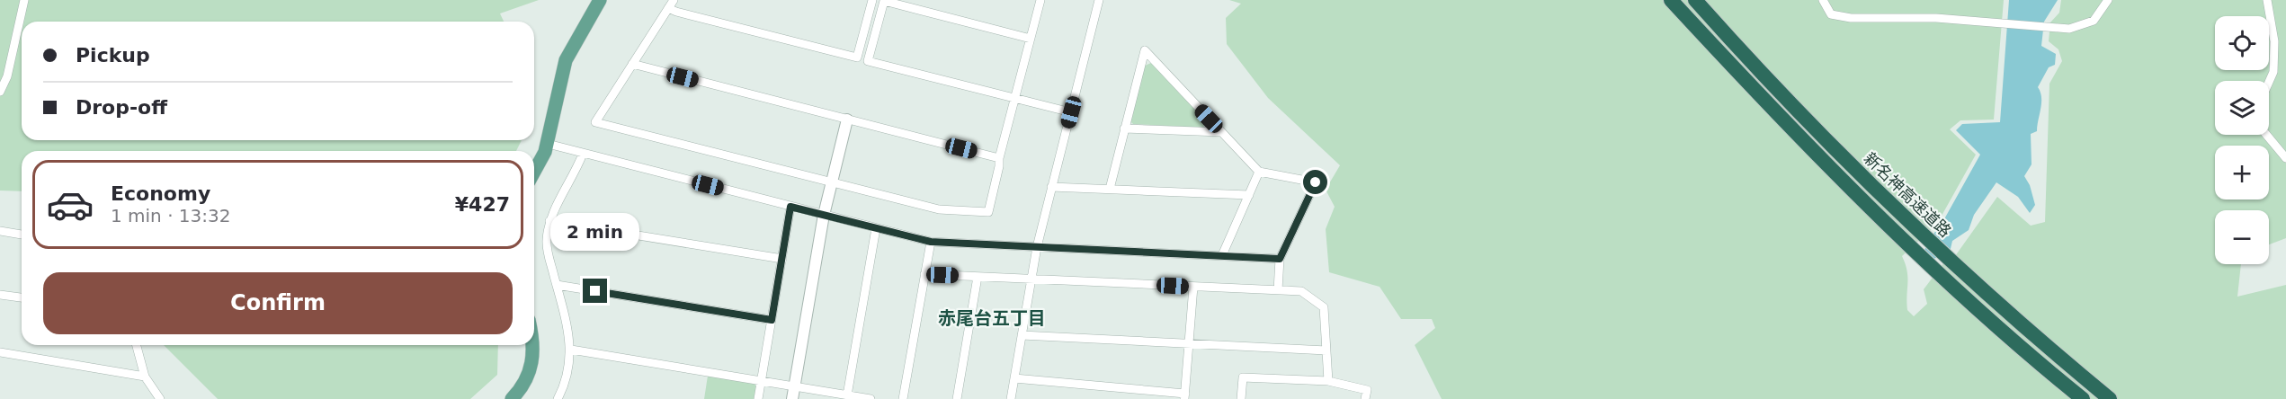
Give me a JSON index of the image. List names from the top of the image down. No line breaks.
{"streets":{"highway":["新名神高速道路"]},"districts":["赤尾台五丁目"],"page":{"map_buttons":["+","−"],"banner":["Pickup","Drop-off"],"list":[{"name":"Economy","note":"1 min · 13:32","value":"¥427"}],"bubble":"2 min","buttons":"Confirm"}}
